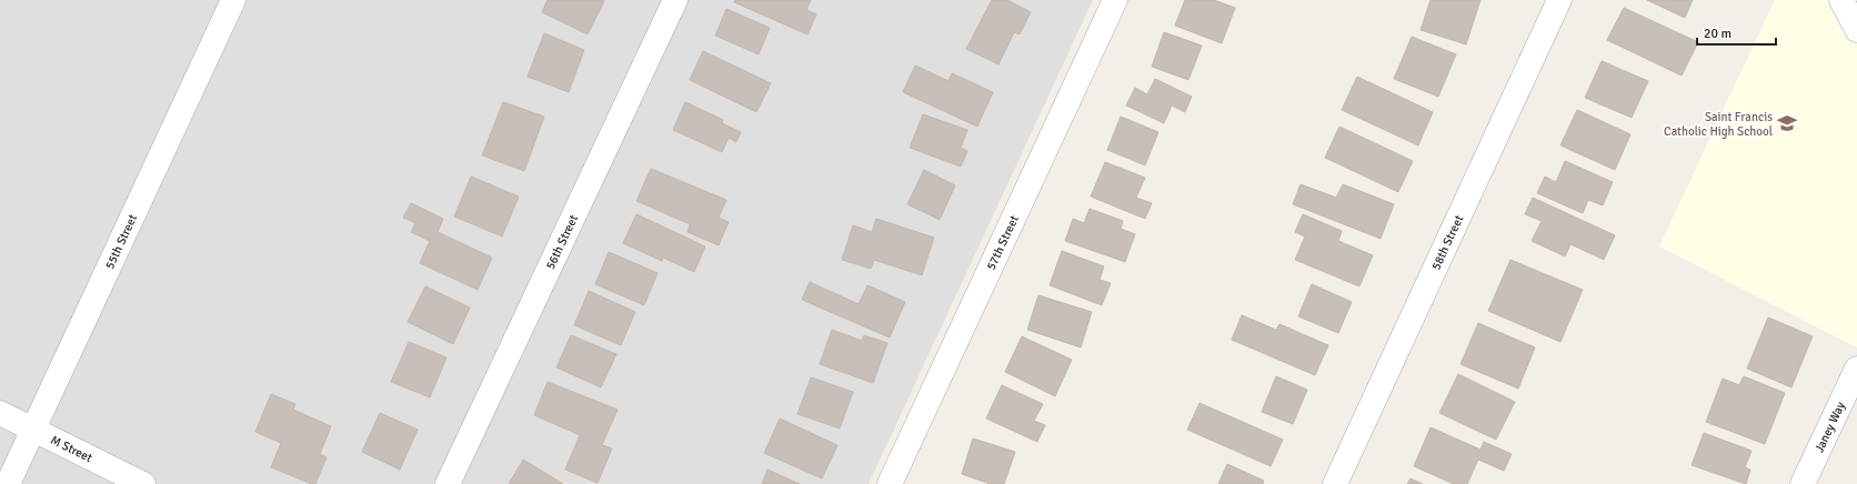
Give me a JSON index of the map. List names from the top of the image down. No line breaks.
{"streets":{"street":["55th Street","56th Street","57th Street","58th Street","Janey Way","M Street"]},"crossings":[["55th Street","M Street"]],"places":{"school or university":["Saint Francis Catholic High School"]},"scale_bar":"20 m"}
